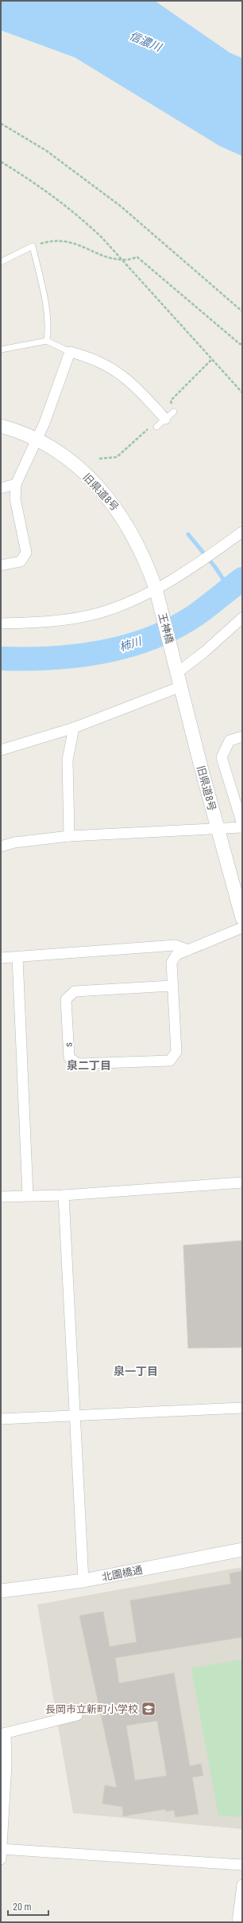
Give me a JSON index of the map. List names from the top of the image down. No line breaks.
{"streets":{"street":["旧県道8号","王神橋","s","北園橋通"]},"crossings":[["旧県道8号","王神橋"]],"districts":["泉二丁目","泉一丁目"],"water":["信濃川","柿川"],"places":{"school or university":["長岡市立新町小学校"]},"scale_bar":"20 m"}
